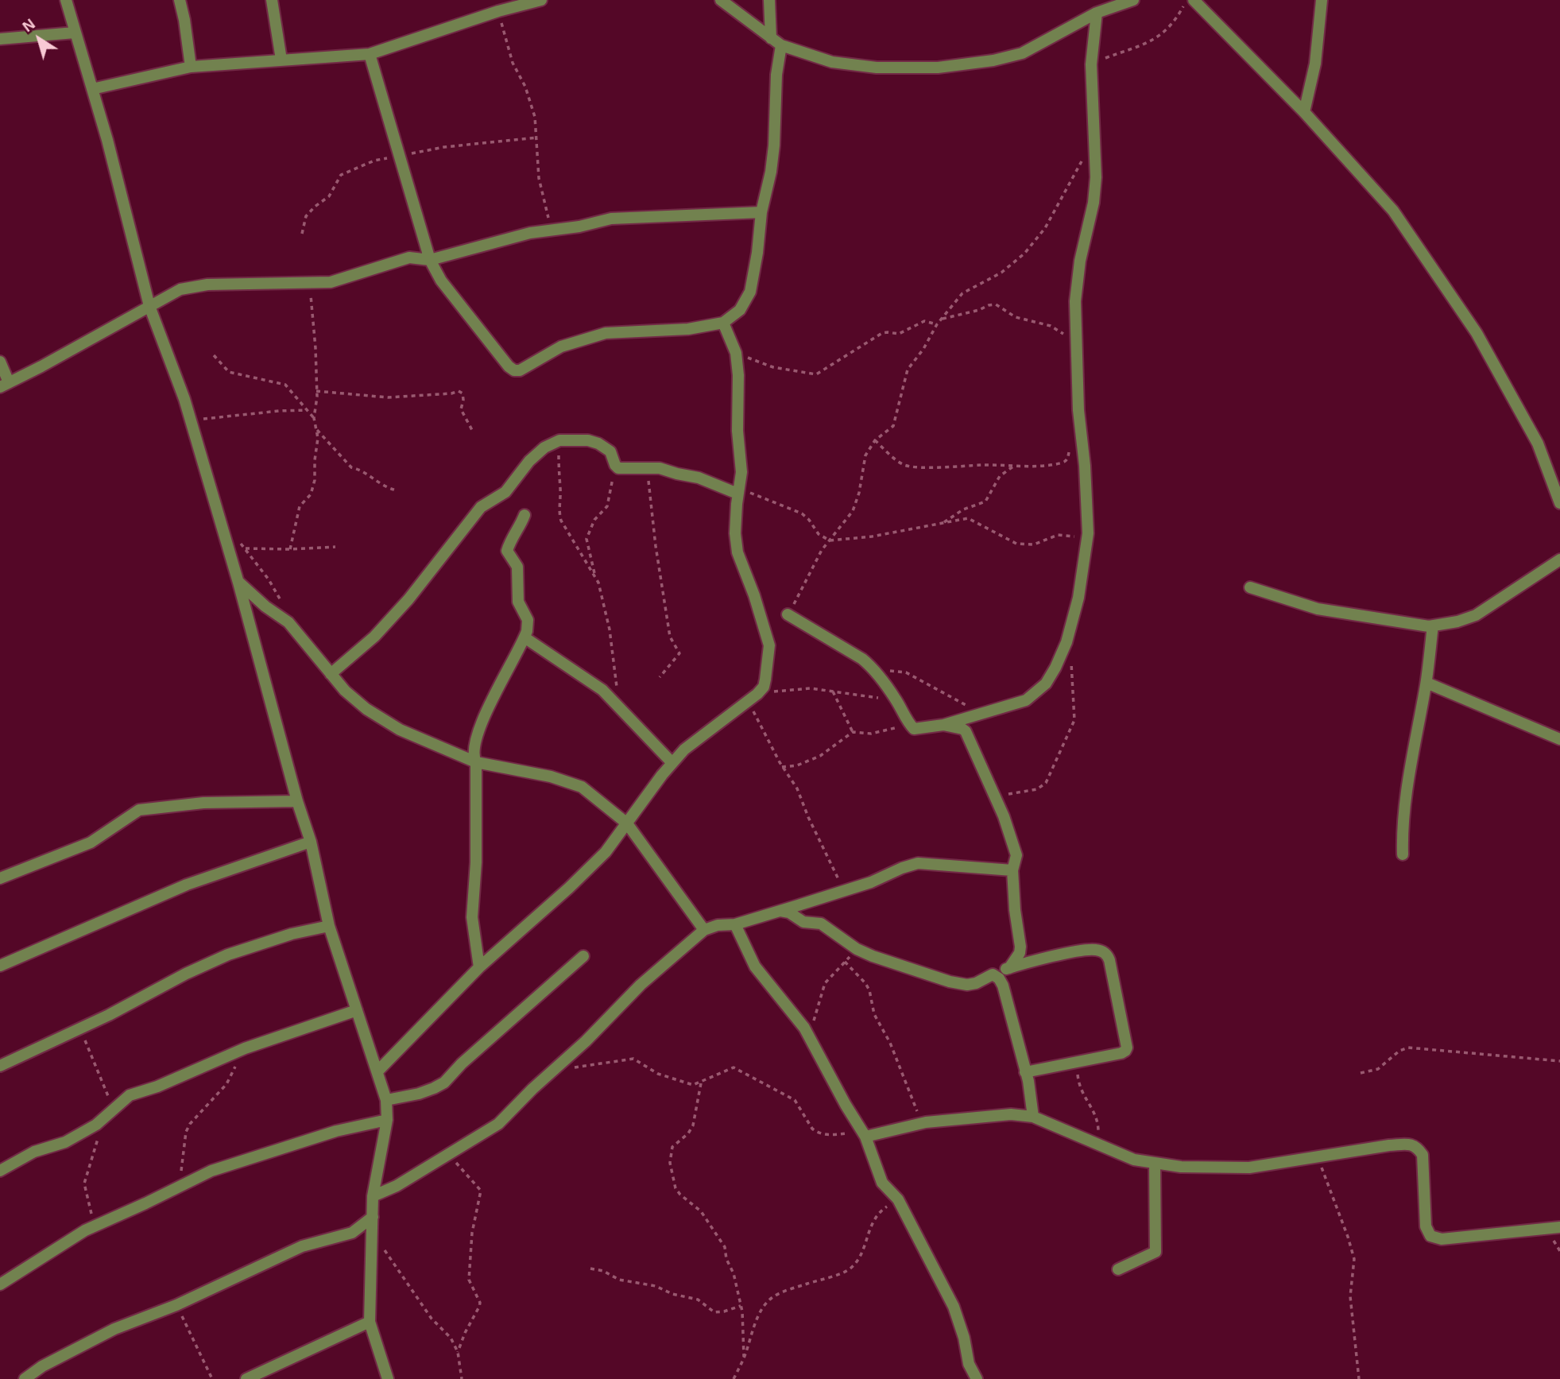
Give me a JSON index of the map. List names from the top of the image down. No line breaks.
{"north":"top left"}
